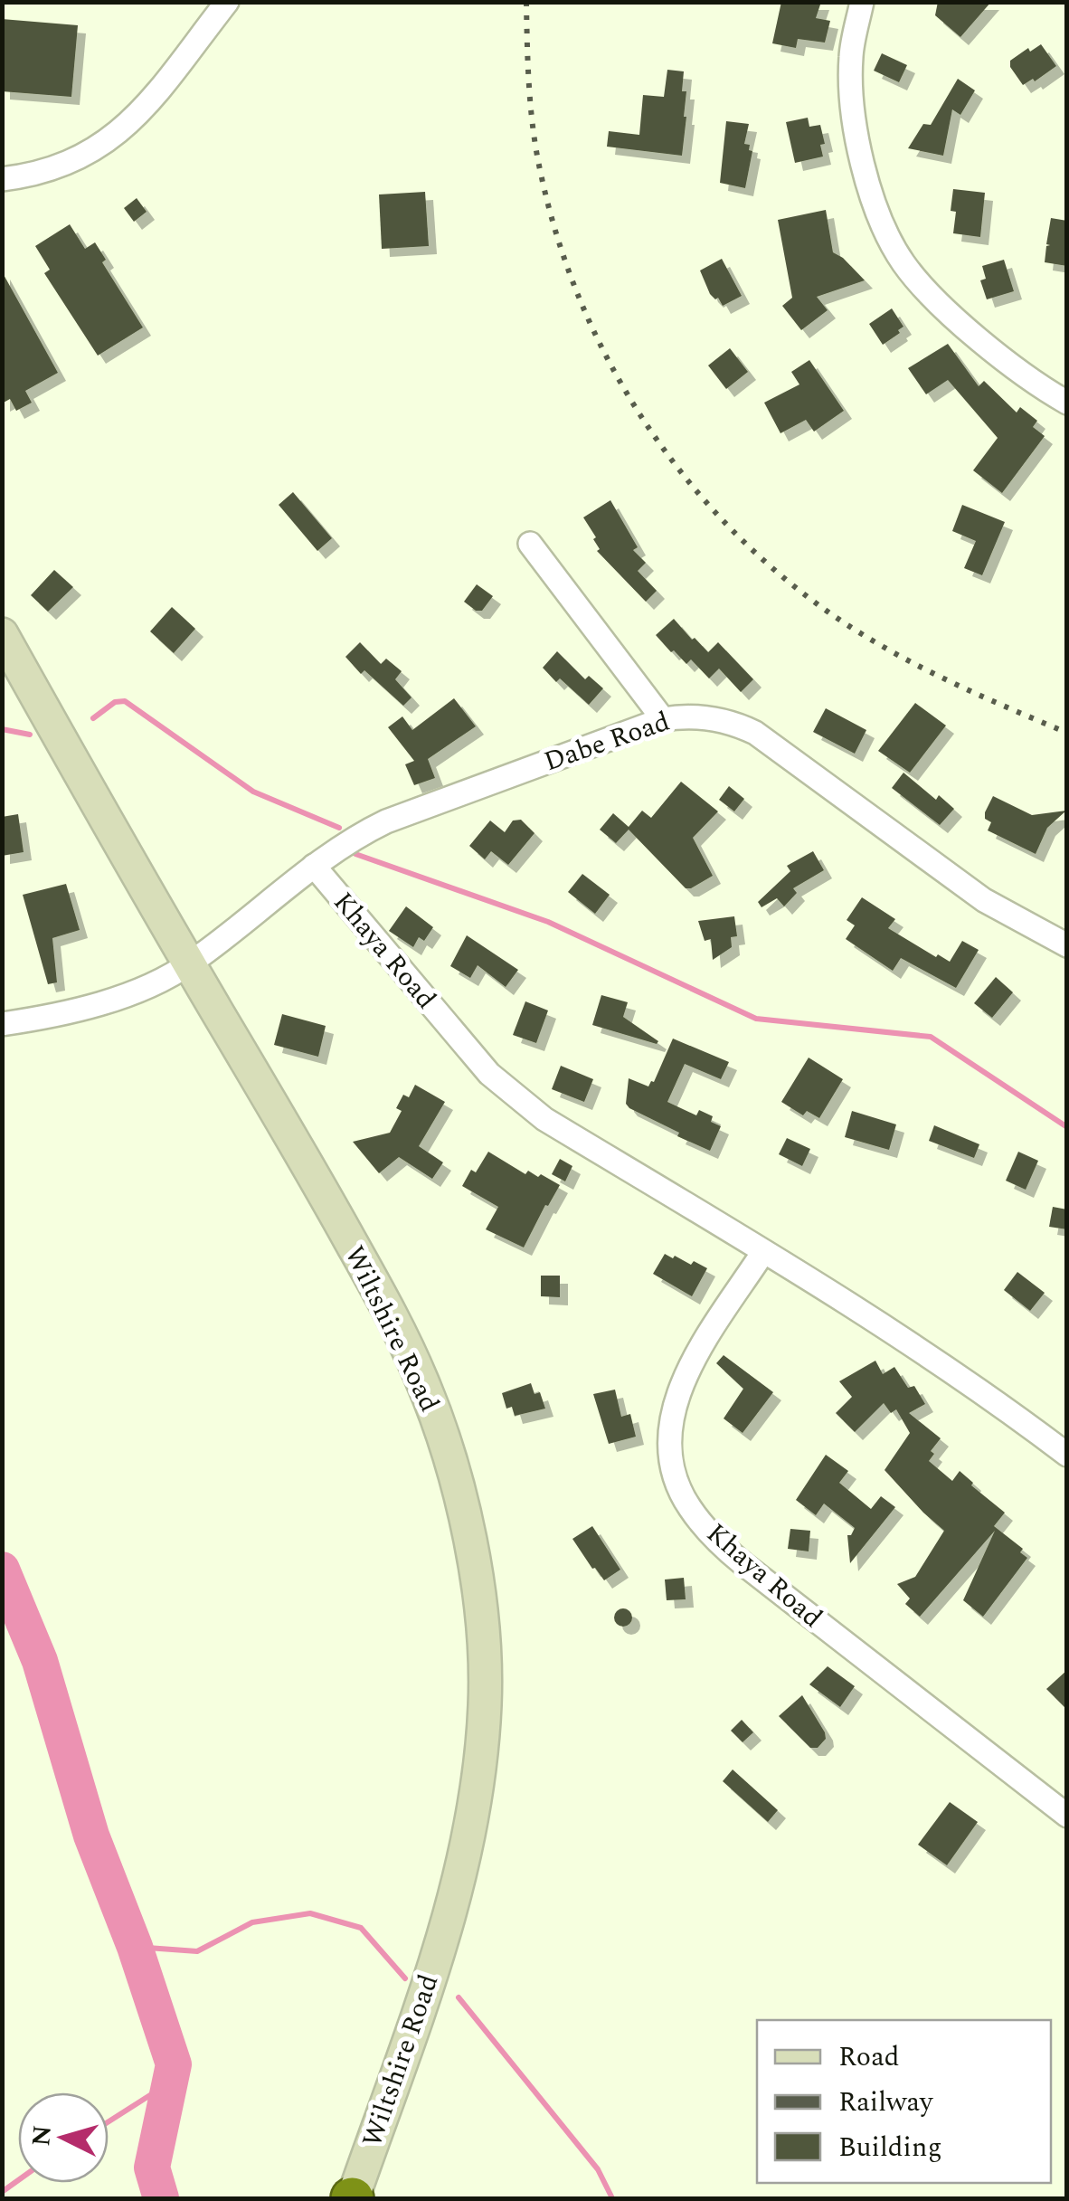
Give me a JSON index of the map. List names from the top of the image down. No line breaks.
{"streets":{"street":["Dabe Road","Khaya Road","Wiltshire Road"]},"crossings":[["Dabe Road","Khaya Road"],["Dabe Road","Wiltshire Road"]],"legend":["Road","Railway","Building"],"north":"left"}
